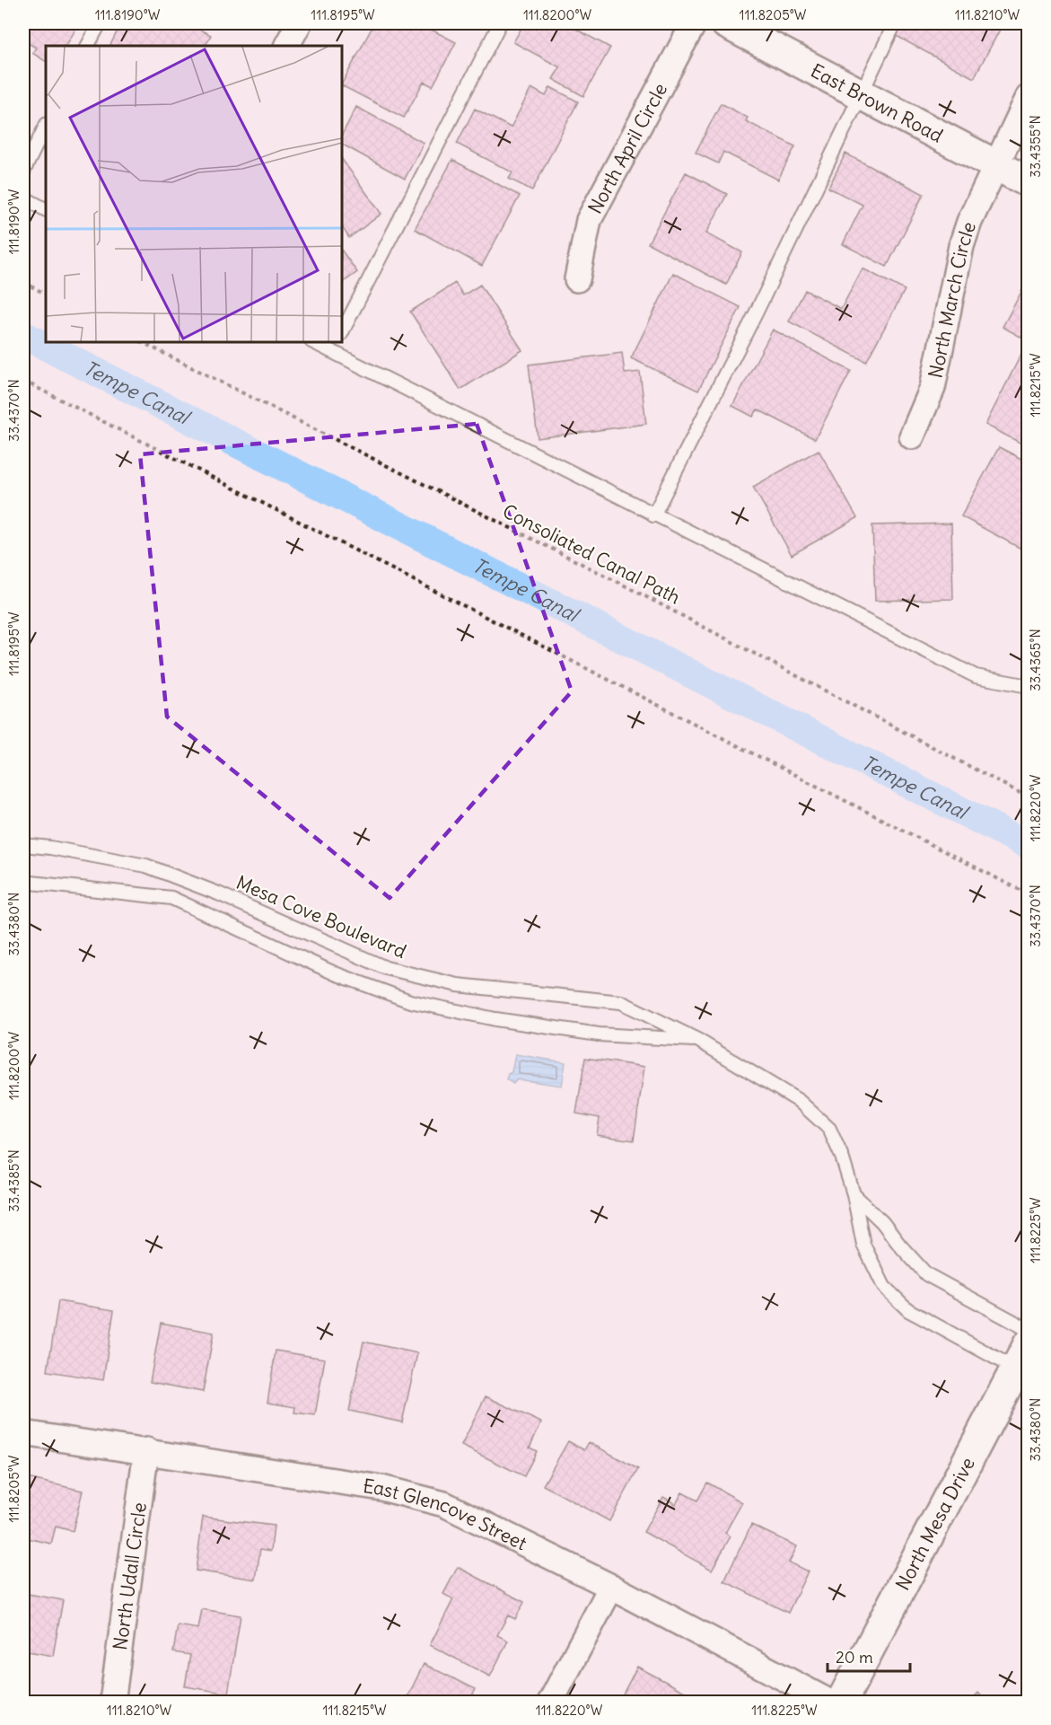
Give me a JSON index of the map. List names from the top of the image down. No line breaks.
{"streets":{"main road":["East Brown Road","North Mesa Drive"],"street":["North April Circle","North March Circle","East Glencove Street","North Udall Circle"],"lane":["Mesa Cove Boulevard"],"path":["Consoliated Canal Path"]},"crossings":[["East Brown Road","North March Circle"],["Mesa Cove Boulevard","North Mesa Drive"],["East Glencove Street","North Udall Circle"]],"water":["Tempe Canal"],"scale_bar":"20 m","coordinates":["111.8190°W","111.8195°W","111.8200°W","111.8205°W","111.8210°W","33.4355°N","111.8215°W","33.4370°N","33.4365°N","111.8220°W","33.4380°N","33.4385°N","111.8225°W"]}
